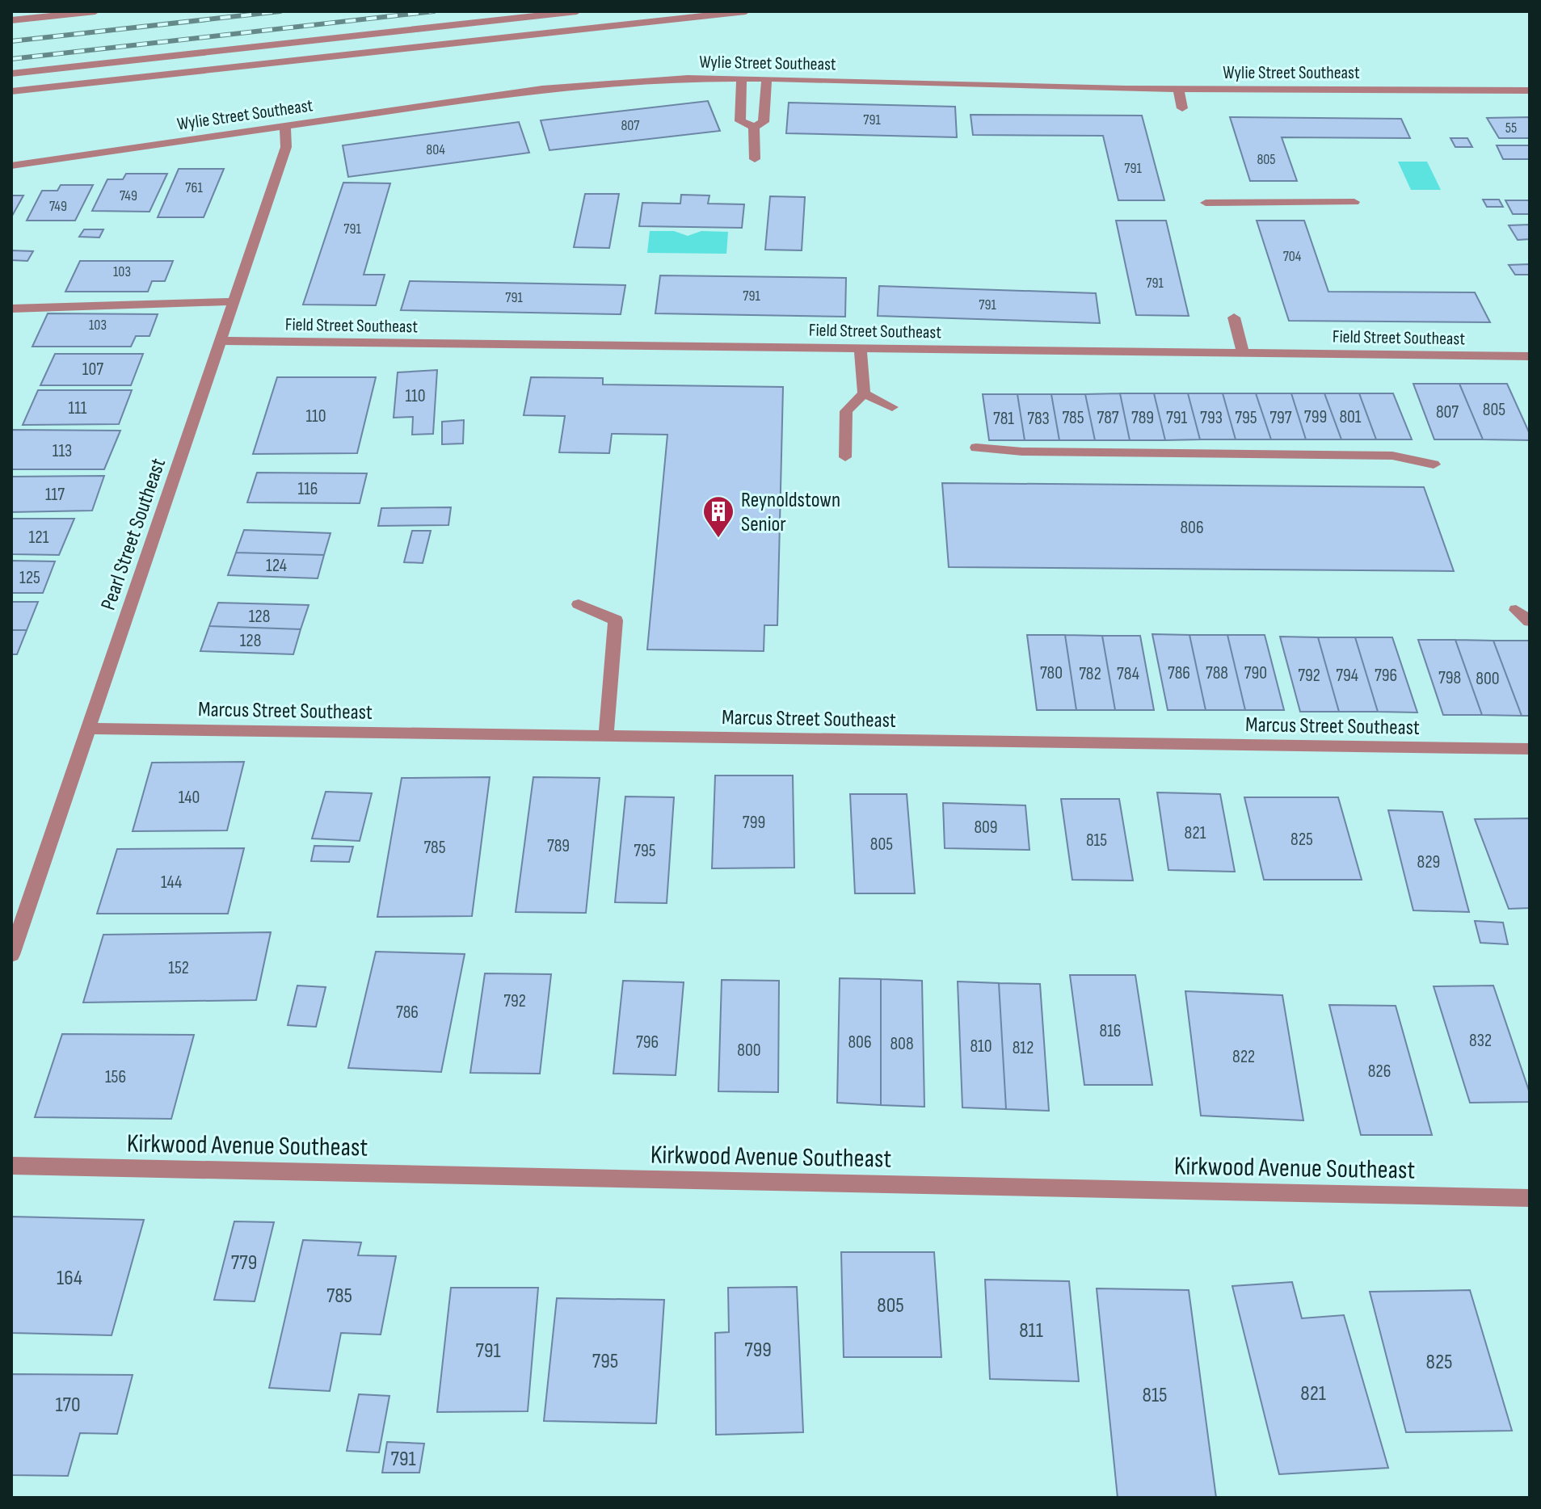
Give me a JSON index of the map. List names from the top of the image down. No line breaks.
{"streets":{"street":["Wylie Street Southeast","Field Street Southeast","Pearl Street Southeast","Marcus Street Southeast","Kirkwood Avenue Southeast"]},"crossings":[["Wylie Street Southeast","Pearl Street Southeast"],["Field Street Southeast","Pearl Street Southeast"],["Pearl Street Southeast","Marcus Street Southeast"]],"places":{"building":["Reynoldstown Senior"]},"house_numbers":["791","807","55","804","805","791","761","749","749","791","704","103","791","791","791","791","103","107","110","111","805","807","110","799","801","785","787","789","791","793","795","797","781","783","113","116","117","806","121","124","125","128","128","780","786","788","790","782","784","792","794","796","798","800","140","799","809","821","825","815","805","789","785","795","829","144","152","792","786","816","832","796","806","808","810","812","800","822","826","156","779","164","785","805","811","799","791","795","825","821","815","170","791"]}
